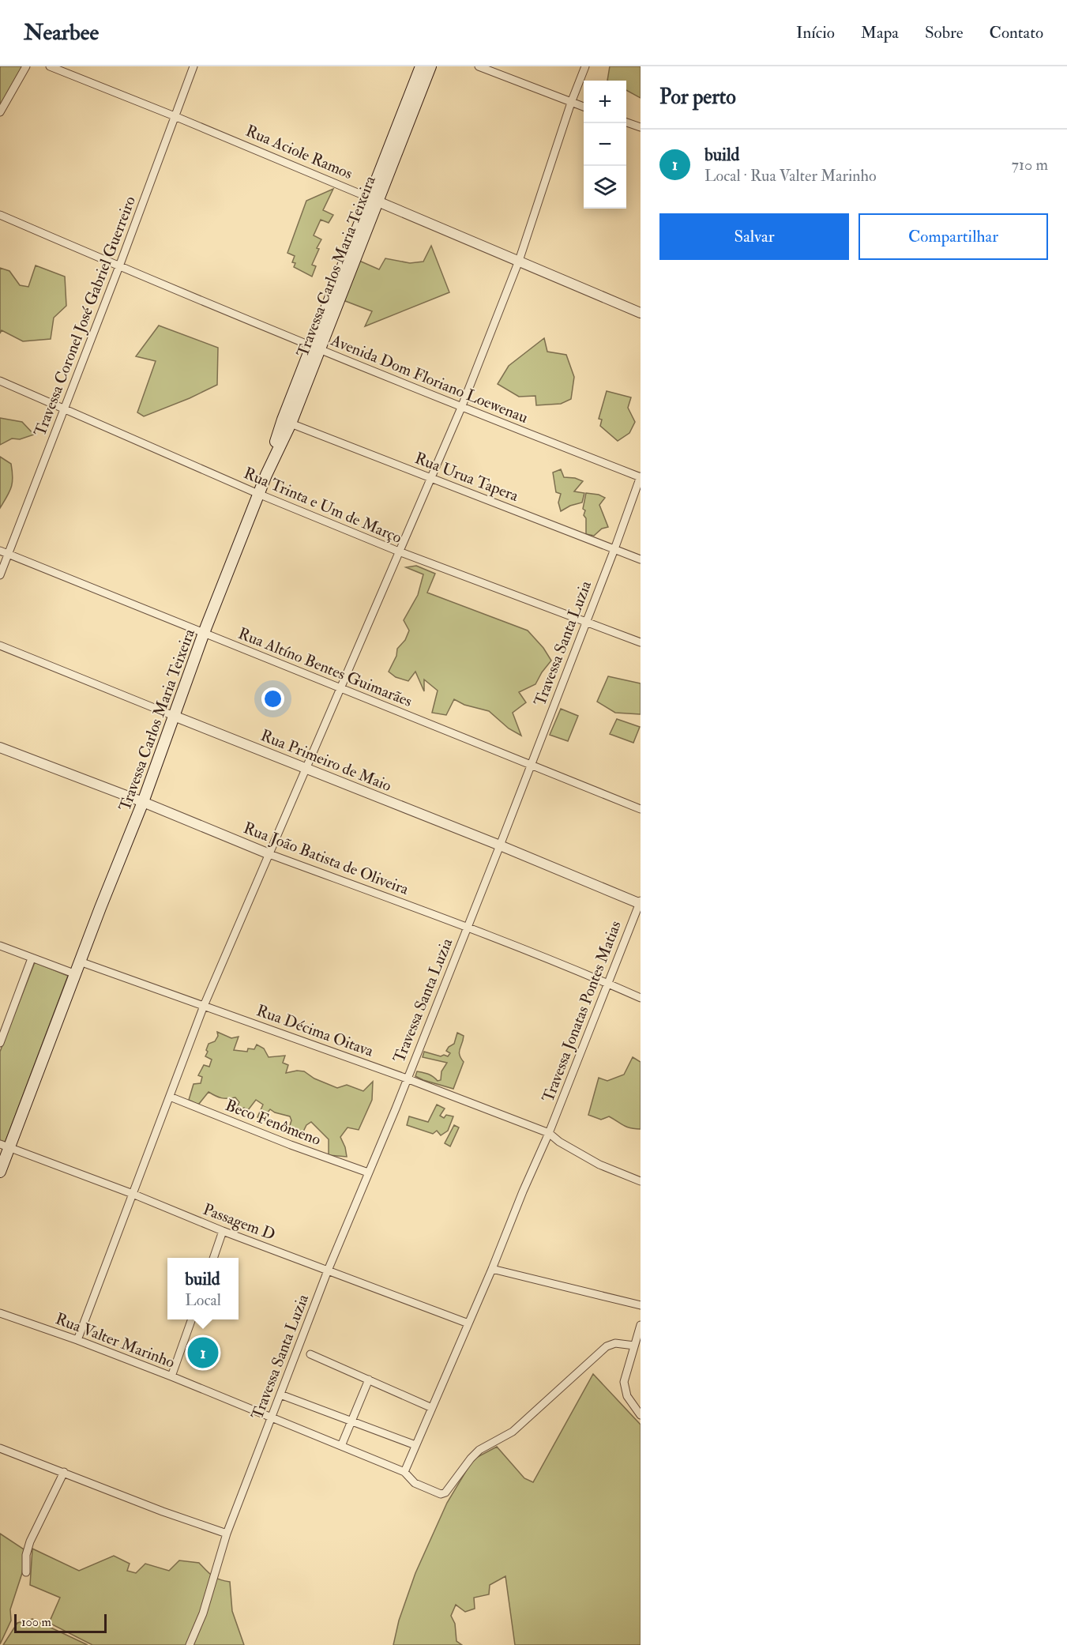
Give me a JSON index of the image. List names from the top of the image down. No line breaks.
{"streets":{"main road":["Travessa Carlos Maria Teixeira"],"street":["Rua Aciole Ramos","Travessa Coronel José Gabriel Guerreiro","Avenida Dom Floriano Loewenau","Rua Urua Tapera","Rua Trinta e Um de Março","Travessa Santa Luzia","Rua Altíno Bentes Guimarães","Rua Primeiro de Maio","Rua João Batista de Oliveira","Travessa Jonatas Pontes Matias","Rua Décima Oitava","Beco Fenômeno","Passagem D","Rua Valter Marinho"]},"crossings":[["Rua Aciole Ramos","Travessa Carlos Maria Teixeira"],["Rua Aciole Ramos","Travessa Coronel José Gabriel Guerreiro"],["Travessa Carlos Maria Teixeira","Avenida Dom Floriano Loewenau"],["Travessa Carlos Maria Teixeira","Rua Urua Tapera"],["Travessa Carlos Maria Teixeira","Rua Trinta e Um de Março"],["Travessa Carlos Maria Teixeira","Rua Altíno Bentes Guimarães"],["Travessa Carlos Maria Teixeira","Rua Primeiro de Maio"],["Travessa Carlos Maria Teixeira","Rua João Batista de Oliveira"],["Travessa Carlos Maria Teixeira","Rua Décima Oitava"],["Travessa Carlos Maria Teixeira","Passagem D"],["Travessa Coronel José Gabriel Guerreiro","Avenida Dom Floriano Loewenau"],["Travessa Coronel José Gabriel Guerreiro","Rua Trinta e Um de Março"],["Travessa Coronel José Gabriel Guerreiro","Rua Altíno Bentes Guimarães"],["Avenida Dom Floriano Loewenau","Travessa Santa Luzia"],["Rua Urua Tapera","Travessa Santa Luzia"],["Rua Trinta e Um de Março","Travessa Santa Luzia"],["Travessa Santa Luzia","Rua Altíno Bentes Guimarães"],["Travessa Santa Luzia","Rua Primeiro de Maio"],["Travessa Santa Luzia","Rua João Batista de Oliveira"],["Travessa Santa Luzia","Rua Décima Oitava"],["Travessa Santa Luzia","Beco Fenômeno"],["Travessa Santa Luzia","Passagem D"],["Travessa Santa Luzia","Rua Valter Marinho"],["Rua Primeiro de Maio","Travessa Jonatas Pontes Matias"],["Rua João Batista de Oliveira","Travessa Jonatas Pontes Matias"],["Travessa Jonatas Pontes Matias","Rua Décima Oitava"]],"scale_bar":"100 m","page":{"header":"Nearbee","nav":["Início","Mapa","Sobre","Contato"],"heading":"Por perto","map_buttons":["+","−"],"list":[{"mark":"1","name":"build","note":"Local · Rua Valter Marinho","value":"710 m"}],"buttons":["Salvar","Compartilhar"],"popup":["build","Local"],"pins":"1","scale":"100 m"}}
